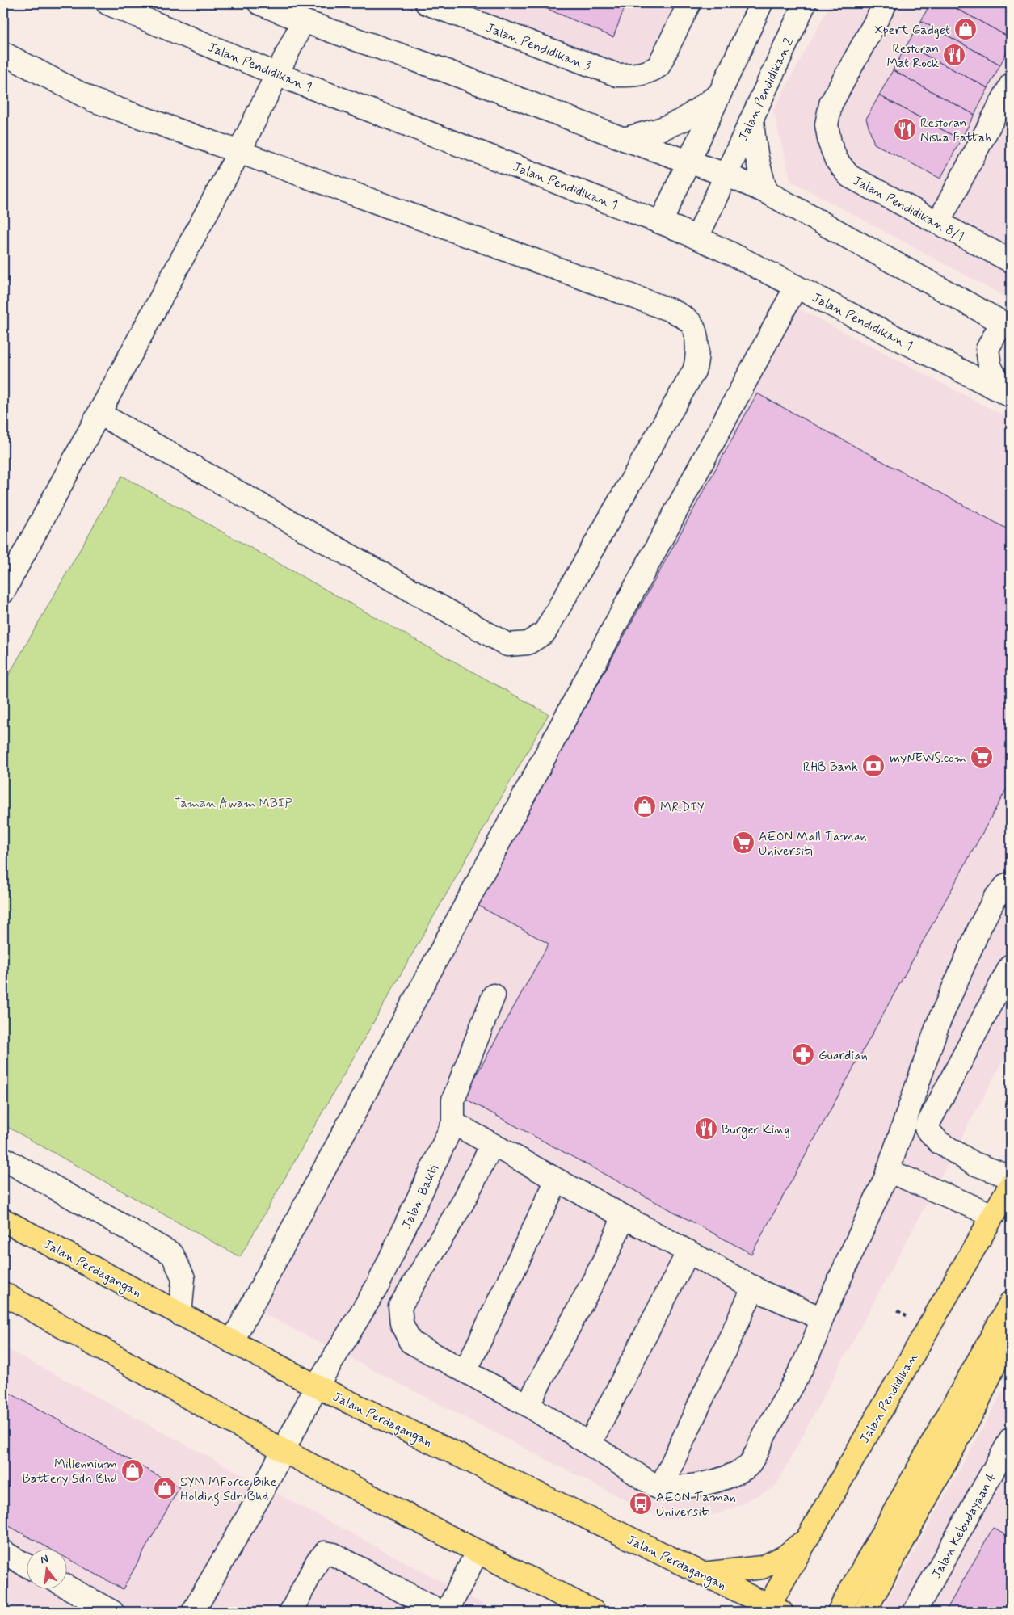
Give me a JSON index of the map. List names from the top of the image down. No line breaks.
{"streets":{"main road":["Jalan Perdagangan","Jalan Pendidikan"],"street":["Jalan Pendidikan 3","Jalan Pendidikan 1","Jalan Pendidikan 2","Jalan Pendidikan 8/1","Jalan Bakti","Jalan Kebudayaan 4"]},"crossings":[["Jalan Pendidikan 1","Jalan Pendidikan 2"],["Jalan Bakti","Jalan Perdagangan"],["Jalan Perdagangan","Jalan Pendidikan"]],"parks":["Taman Awam MBIP"],"places":{"shop":["Xpert Gadget","MR.DIY","Millennium Battery Sdn Bhd","SYM MForce Bike Holding Sdn Bhd"],"restaurant":["Restoran Mat Rock","Restoran Nisha Fattah","Burger King"],"supermarket":["myNEWS.com","AEON Mall Taman Universiti"],"bank":["RHB Bank"],"pharmacy":["Guardian"],"bus stop":["AEON Taman Universiti"]},"north":"top"}
